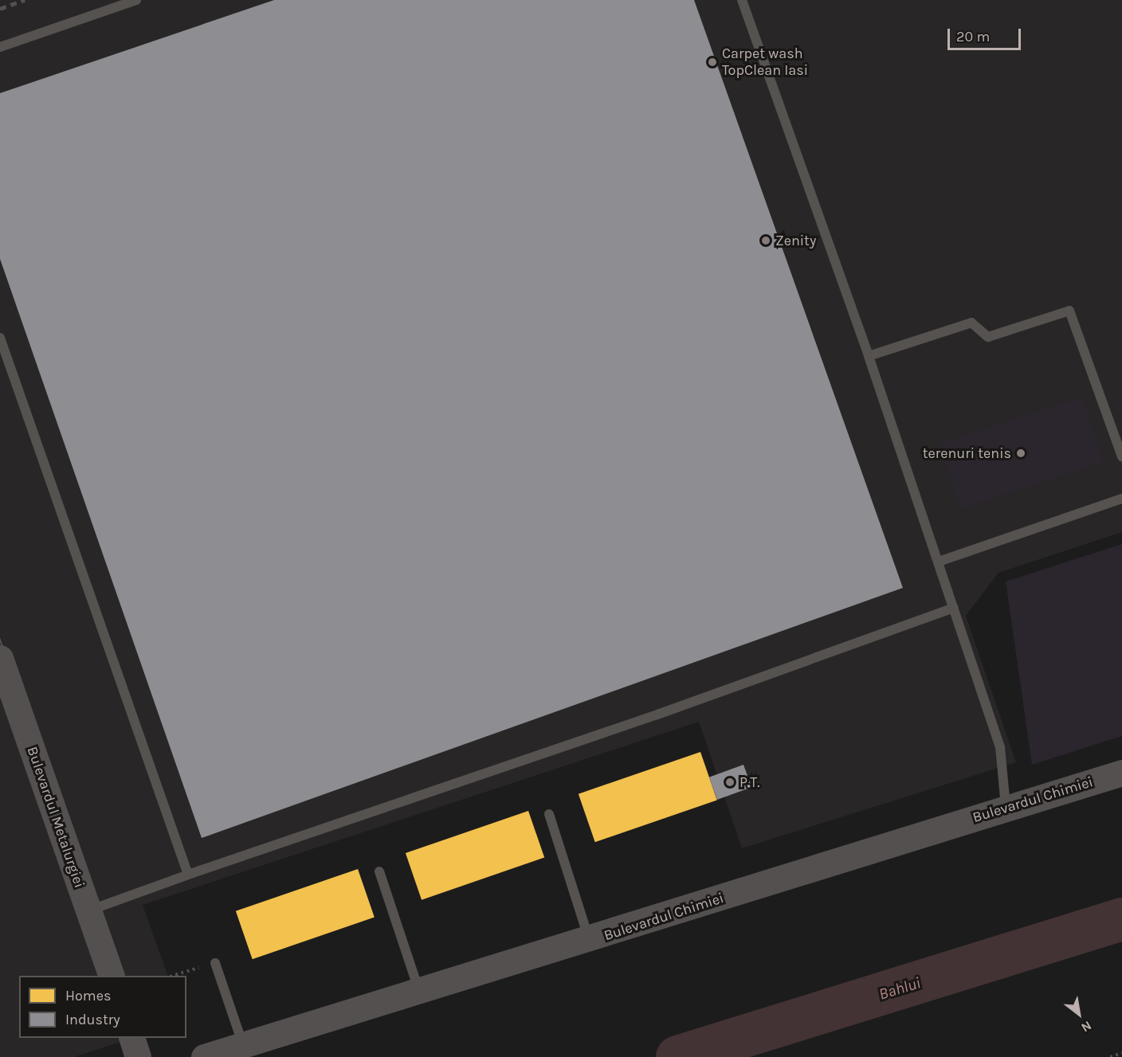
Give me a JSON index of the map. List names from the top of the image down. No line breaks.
{"streets":{"main road":["Bulevardul Chimiei","Bulevardul Metalurgiei"]},"water":["Bahlui"],"places":["Carpet wash TopClean Iasi","Zenity","terenuri tenis","P.T."],"legend":["Homes","Industry"],"scale_bar":"20 m","north":"bottom right"}
